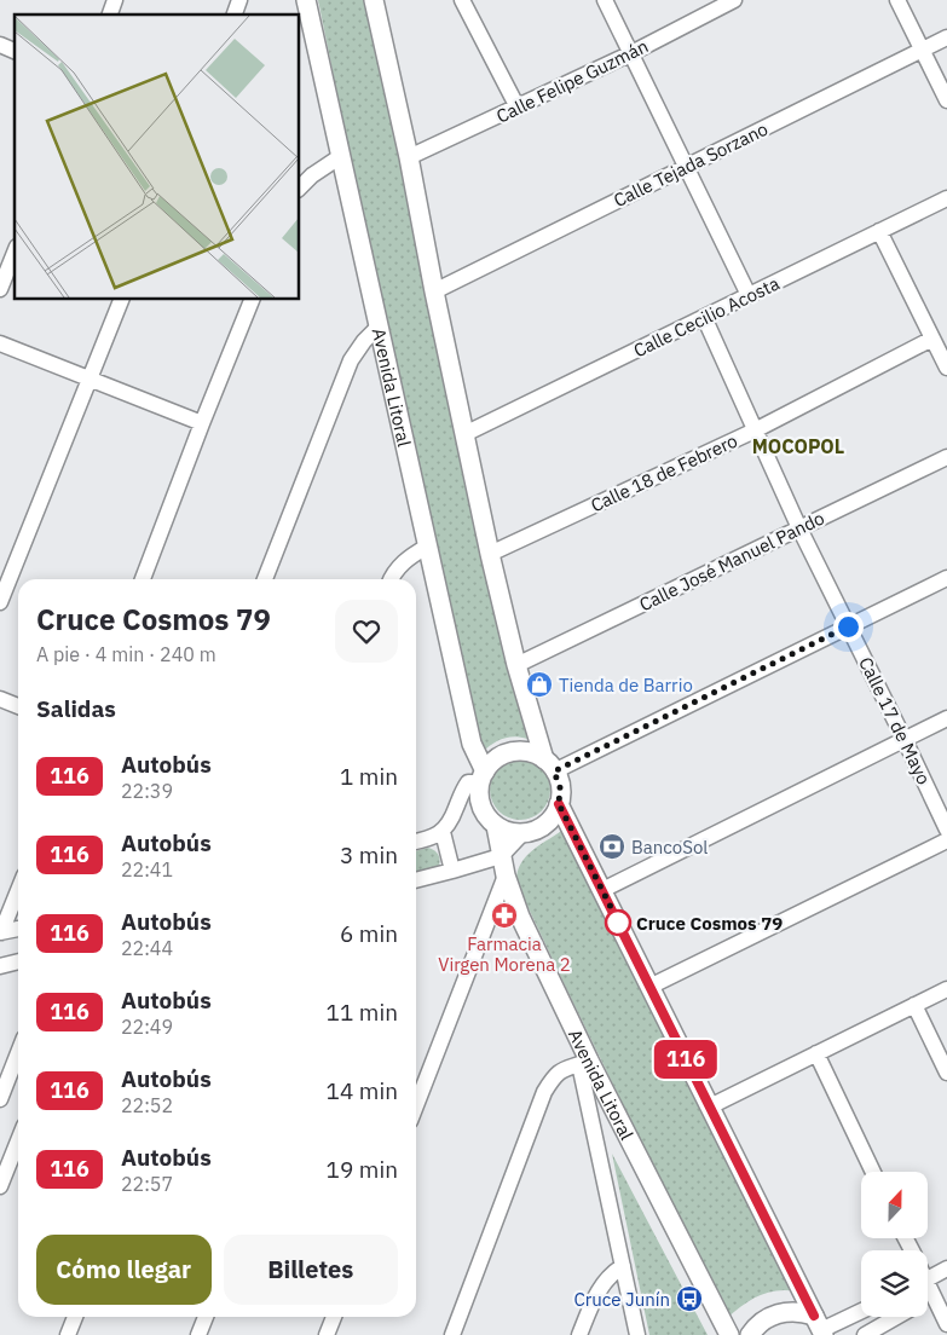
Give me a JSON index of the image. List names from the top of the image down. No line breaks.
{"streets":{"main road":["Avenida Litoral"],"street":["Calle Felipe Guzmán","Calle Tejada Sorzano","Calle Cecilio Acosta","Calle 18 de Febrero","Calle José Manuel Pando","Calle 17 de Mayo"]},"crossings":[["Calle Cecilio Acosta","Calle 17 de Mayo"],["Calle 18 de Febrero","Calle 17 de Mayo"],["Calle José Manuel Pando","Calle 17 de Mayo"]],"districts":["MOCOPOL"],"places":{"shop":["Tienda de Barrio"],"bank":["BancoSol"],"pharmacy":["Farmacia Virgen Morena 2"],"other":["Cruce Cosmos 79"],"bus stop":["Cruce Junín"]},"lines":["bus line 116"],"north":"top","page":{"on_map":"116","heading":[["Cruce Cosmos 79","A pie · 4 min · 240 m"],"Salidas"],"list":[{"mark":"116","name":"Autobús","note":"22:39","value":"1 min"},{"mark":"116","name":"Autobús","note":"22:41","value":"3 min"},{"mark":"116","name":"Autobús","note":"22:44","value":"6 min"},{"mark":"116","name":"Autobús","note":"22:49","value":"11 min"},{"mark":"116","name":"Autobús","note":"22:52","value":"14 min"},{"mark":"116","name":"Autobús","note":"22:57","value":"19 min"}],"buttons":["Cómo llegar","Billetes"]}}
